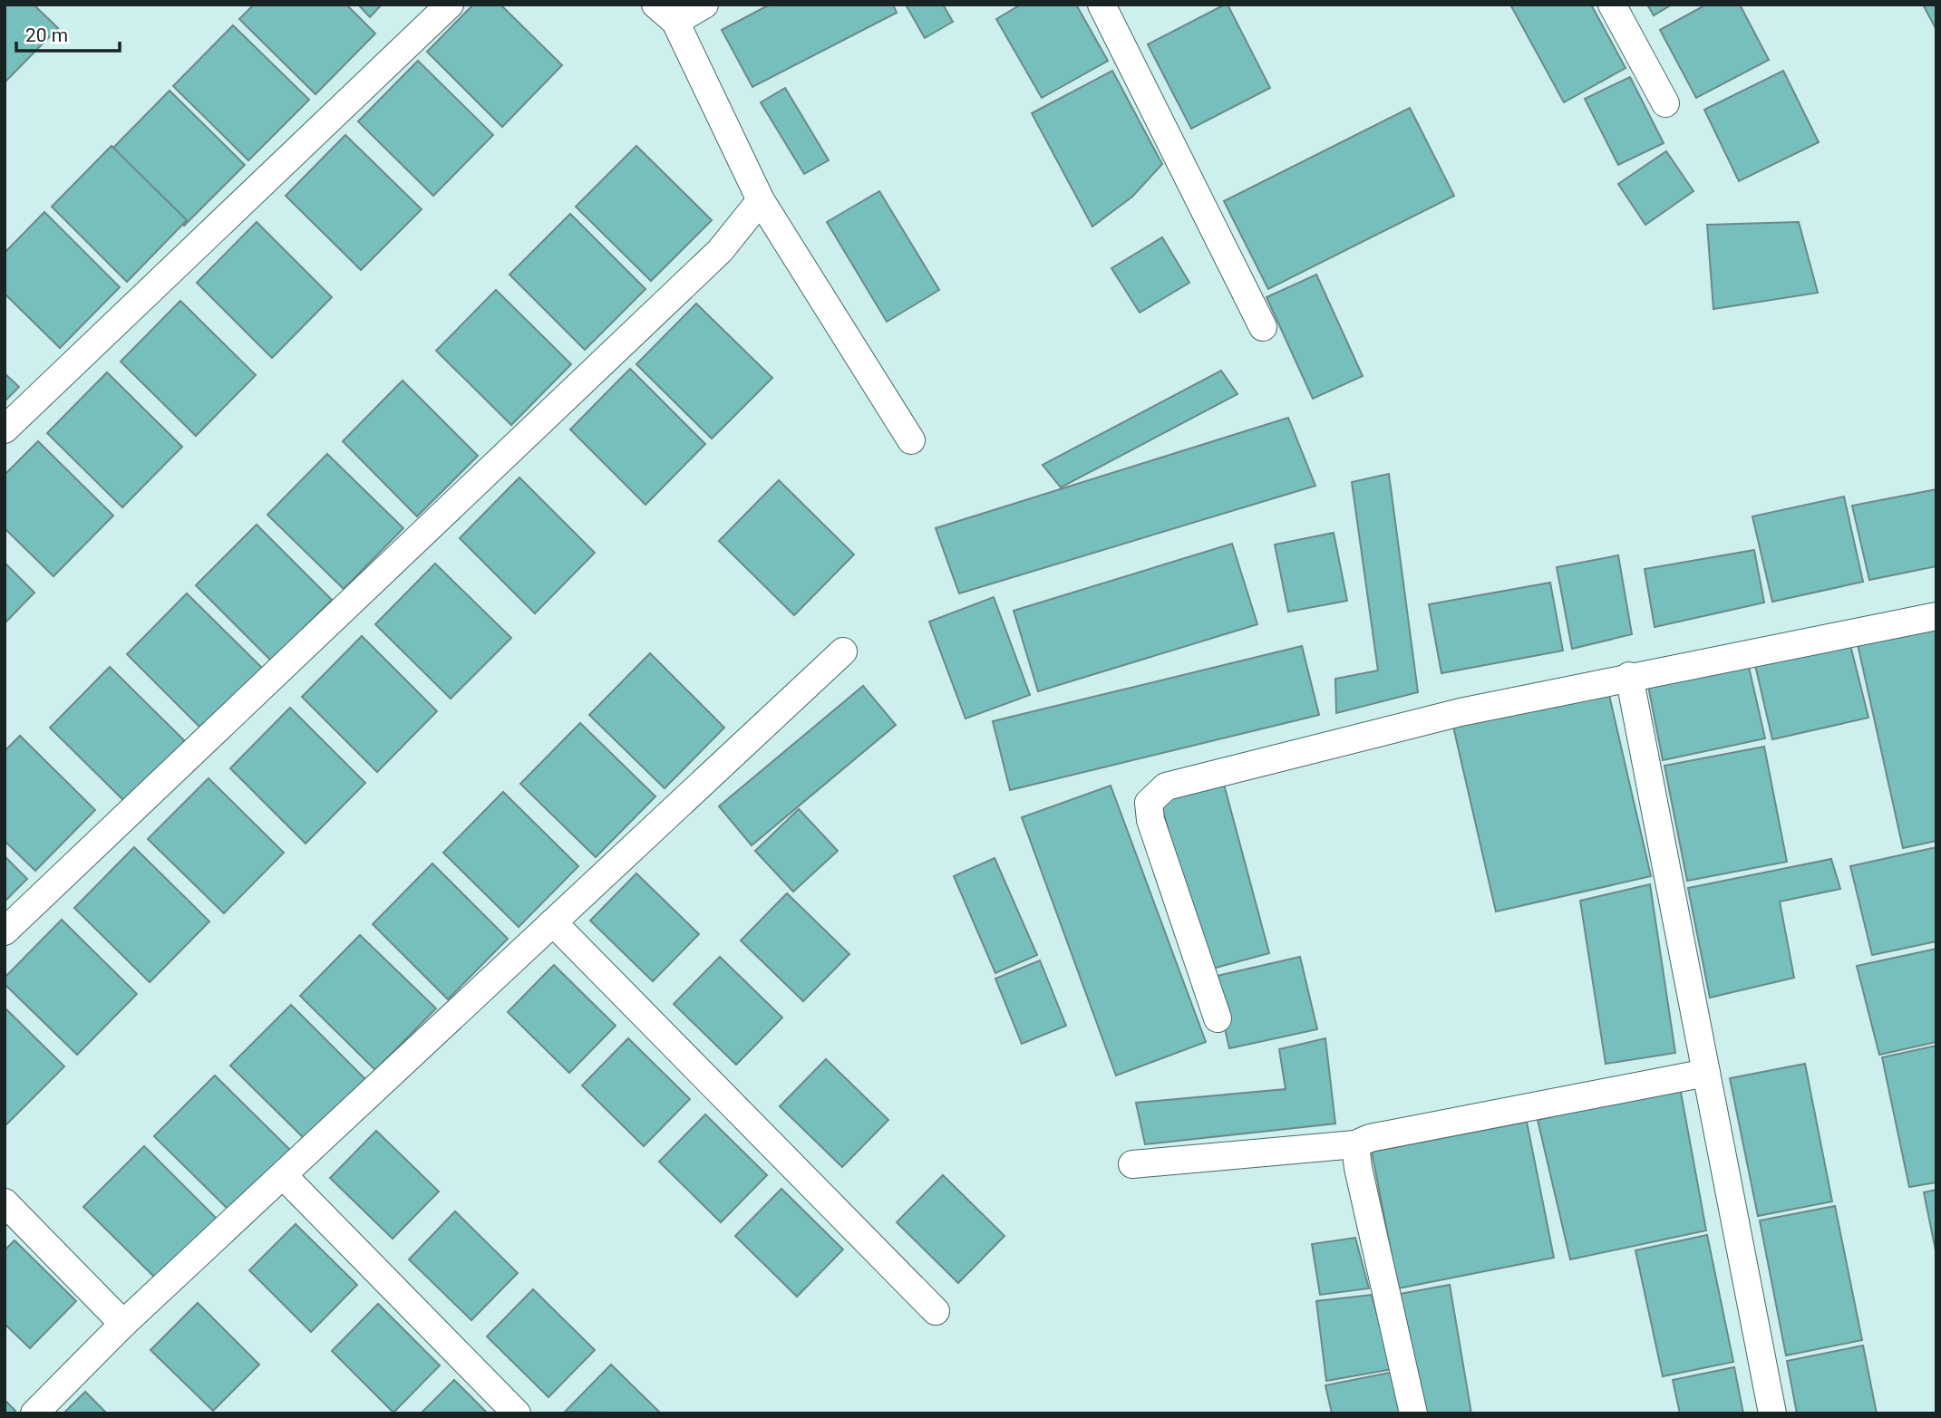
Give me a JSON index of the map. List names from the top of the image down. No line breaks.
{"scale_bar":"20 m"}
